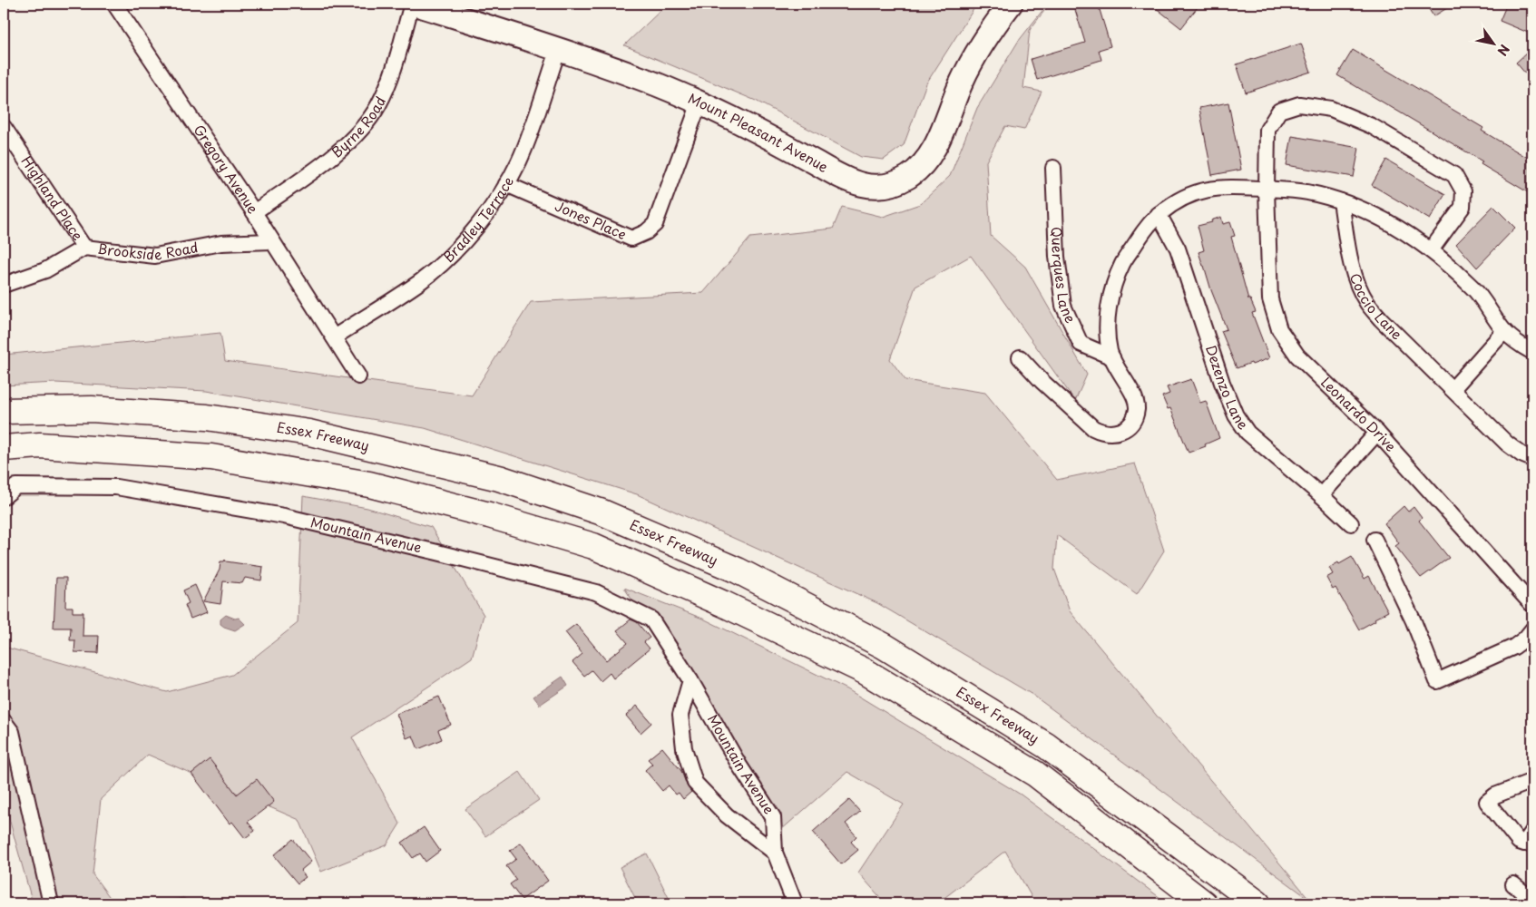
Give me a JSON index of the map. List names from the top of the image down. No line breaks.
{"streets":{"highway":["Essex Freeway"],"main road":["Mount Pleasant Avenue"],"street":["Byrne Road","Gregory Avenue","Highland Place","Bradley Terrace","Jones Place","Brookside Road","Querques Lane","Coccio Lane","Dezenzo Lane","Leonardo Drive","Mountain Avenue"]},"crossings":[["Byrne Road","Mount Pleasant Avenue"],["Byrne Road","Gregory Avenue"],["Mount Pleasant Avenue","Bradley Terrace"],["Mount Pleasant Avenue","Jones Place"],["Gregory Avenue","Bradley Terrace"],["Gregory Avenue","Brookside Road"],["Highland Place","Brookside Road"],["Bradley Terrace","Jones Place"]],"north":"bottom right"}
